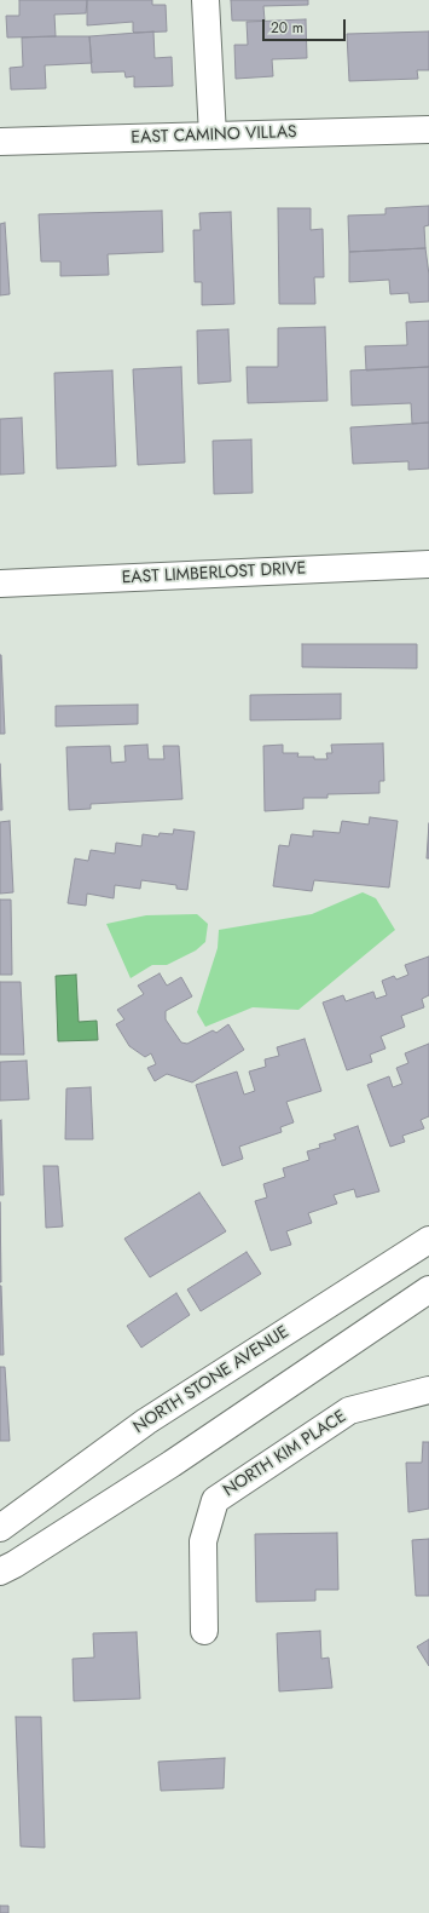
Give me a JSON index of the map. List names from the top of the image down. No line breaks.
{"streets":{"street":["EAST CAMINO VILLAS","EAST LIMBERLOST DRIVE","NORTH STONE AVENUE","NORTH KIM PLACE"]},"scale_bar":"20 m"}
